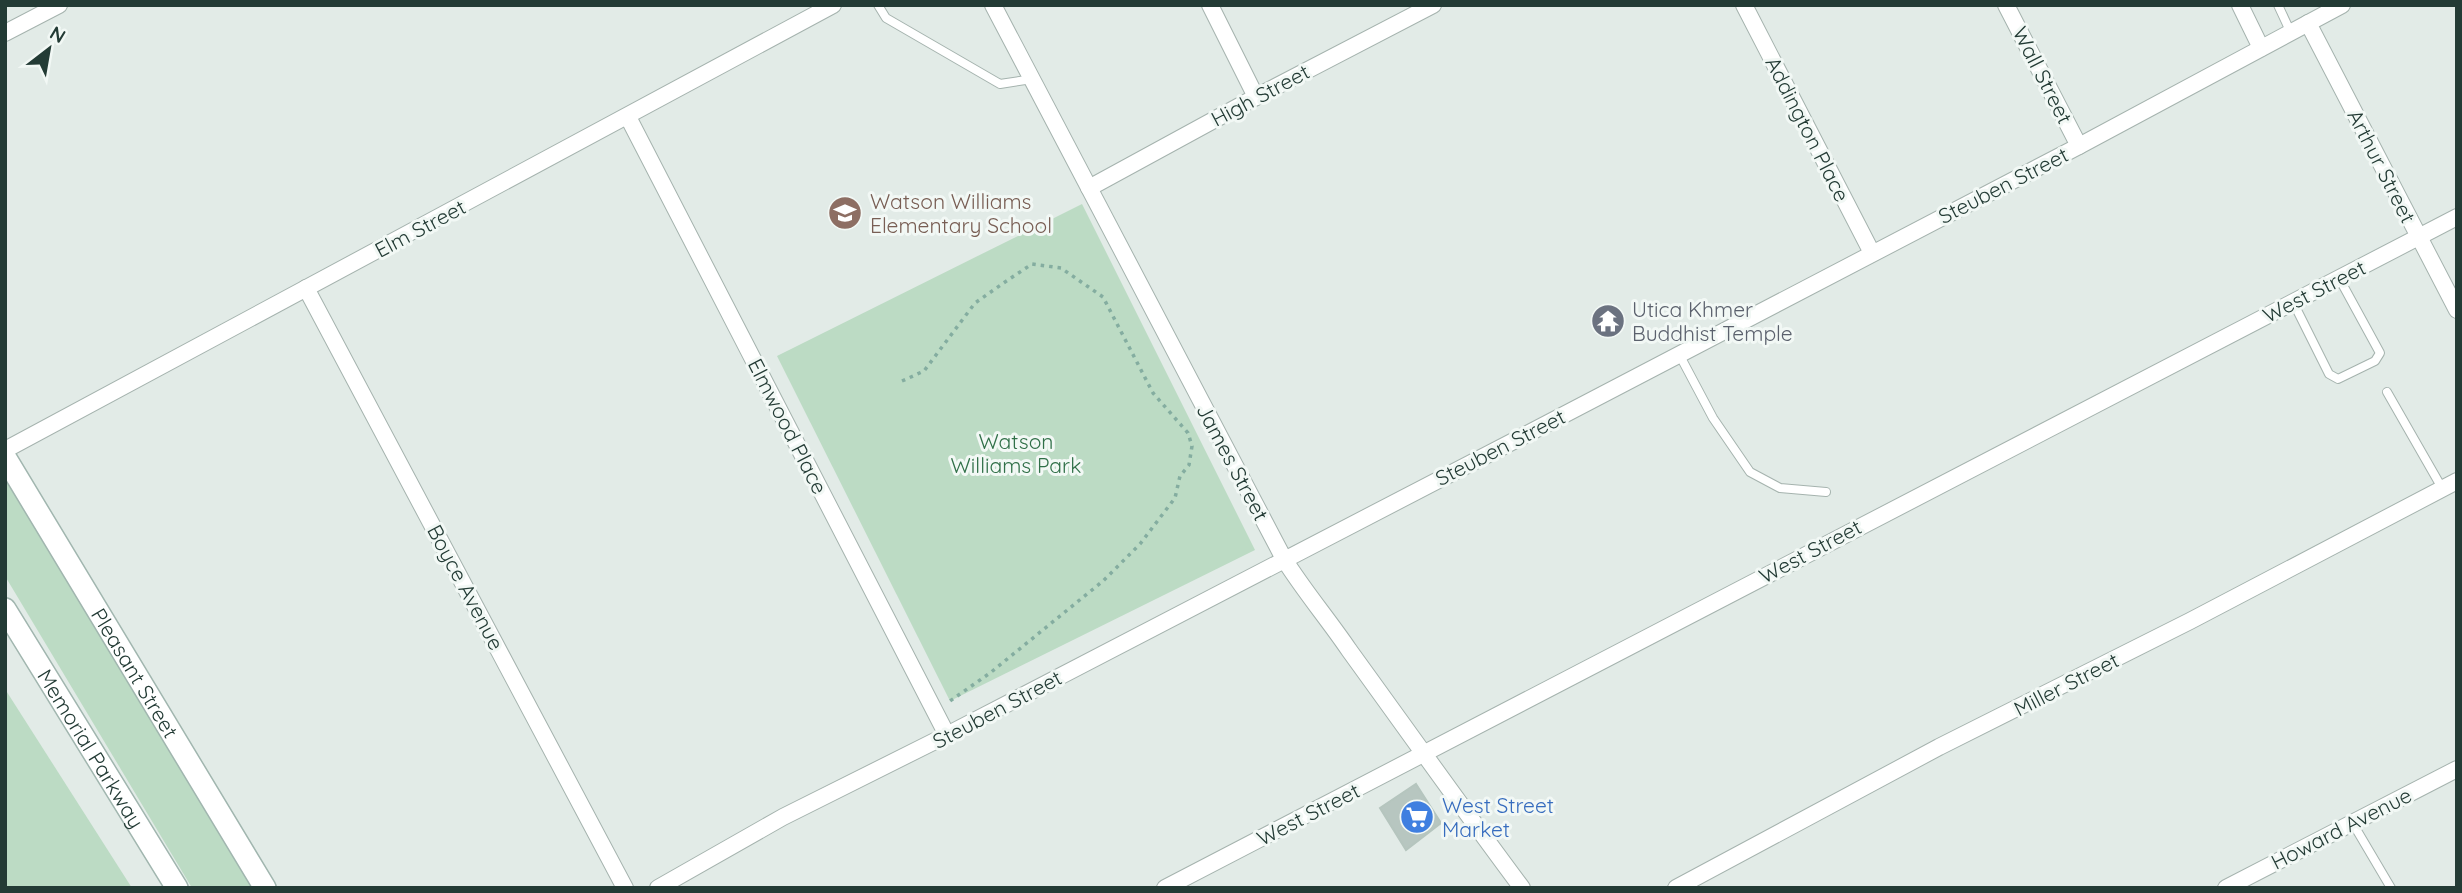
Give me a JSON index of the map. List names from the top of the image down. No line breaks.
{"streets":{"street":["Wall Street","High Street","Addington Place","Arthur Street","Steuben Street","Elm Street","West Street","Elmwood Place","James Street","Boyce Avenue","Pleasant Street","Miller Street","Memorial Parkway","Howard Avenue"]},"crossings":[["Wall Street","Steuben Street"],["High Street","James Street"],["Addington Place","Steuben Street"],["Arthur Street","Steuben Street"],["Arthur Street","West Street"],["Steuben Street","Elmwood Place"],["Steuben Street","James Street"],["Elm Street","Elmwood Place"],["Elm Street","Boyce Avenue"],["West Street","James Street"]],"parks":["Watson Williams Park"],"places":{"school or university":["Watson Williams Elementary School"],"temple":["Utica Khmer Buddhist Temple"],"supermarket":["West Street Market"]},"north":"top right"}
